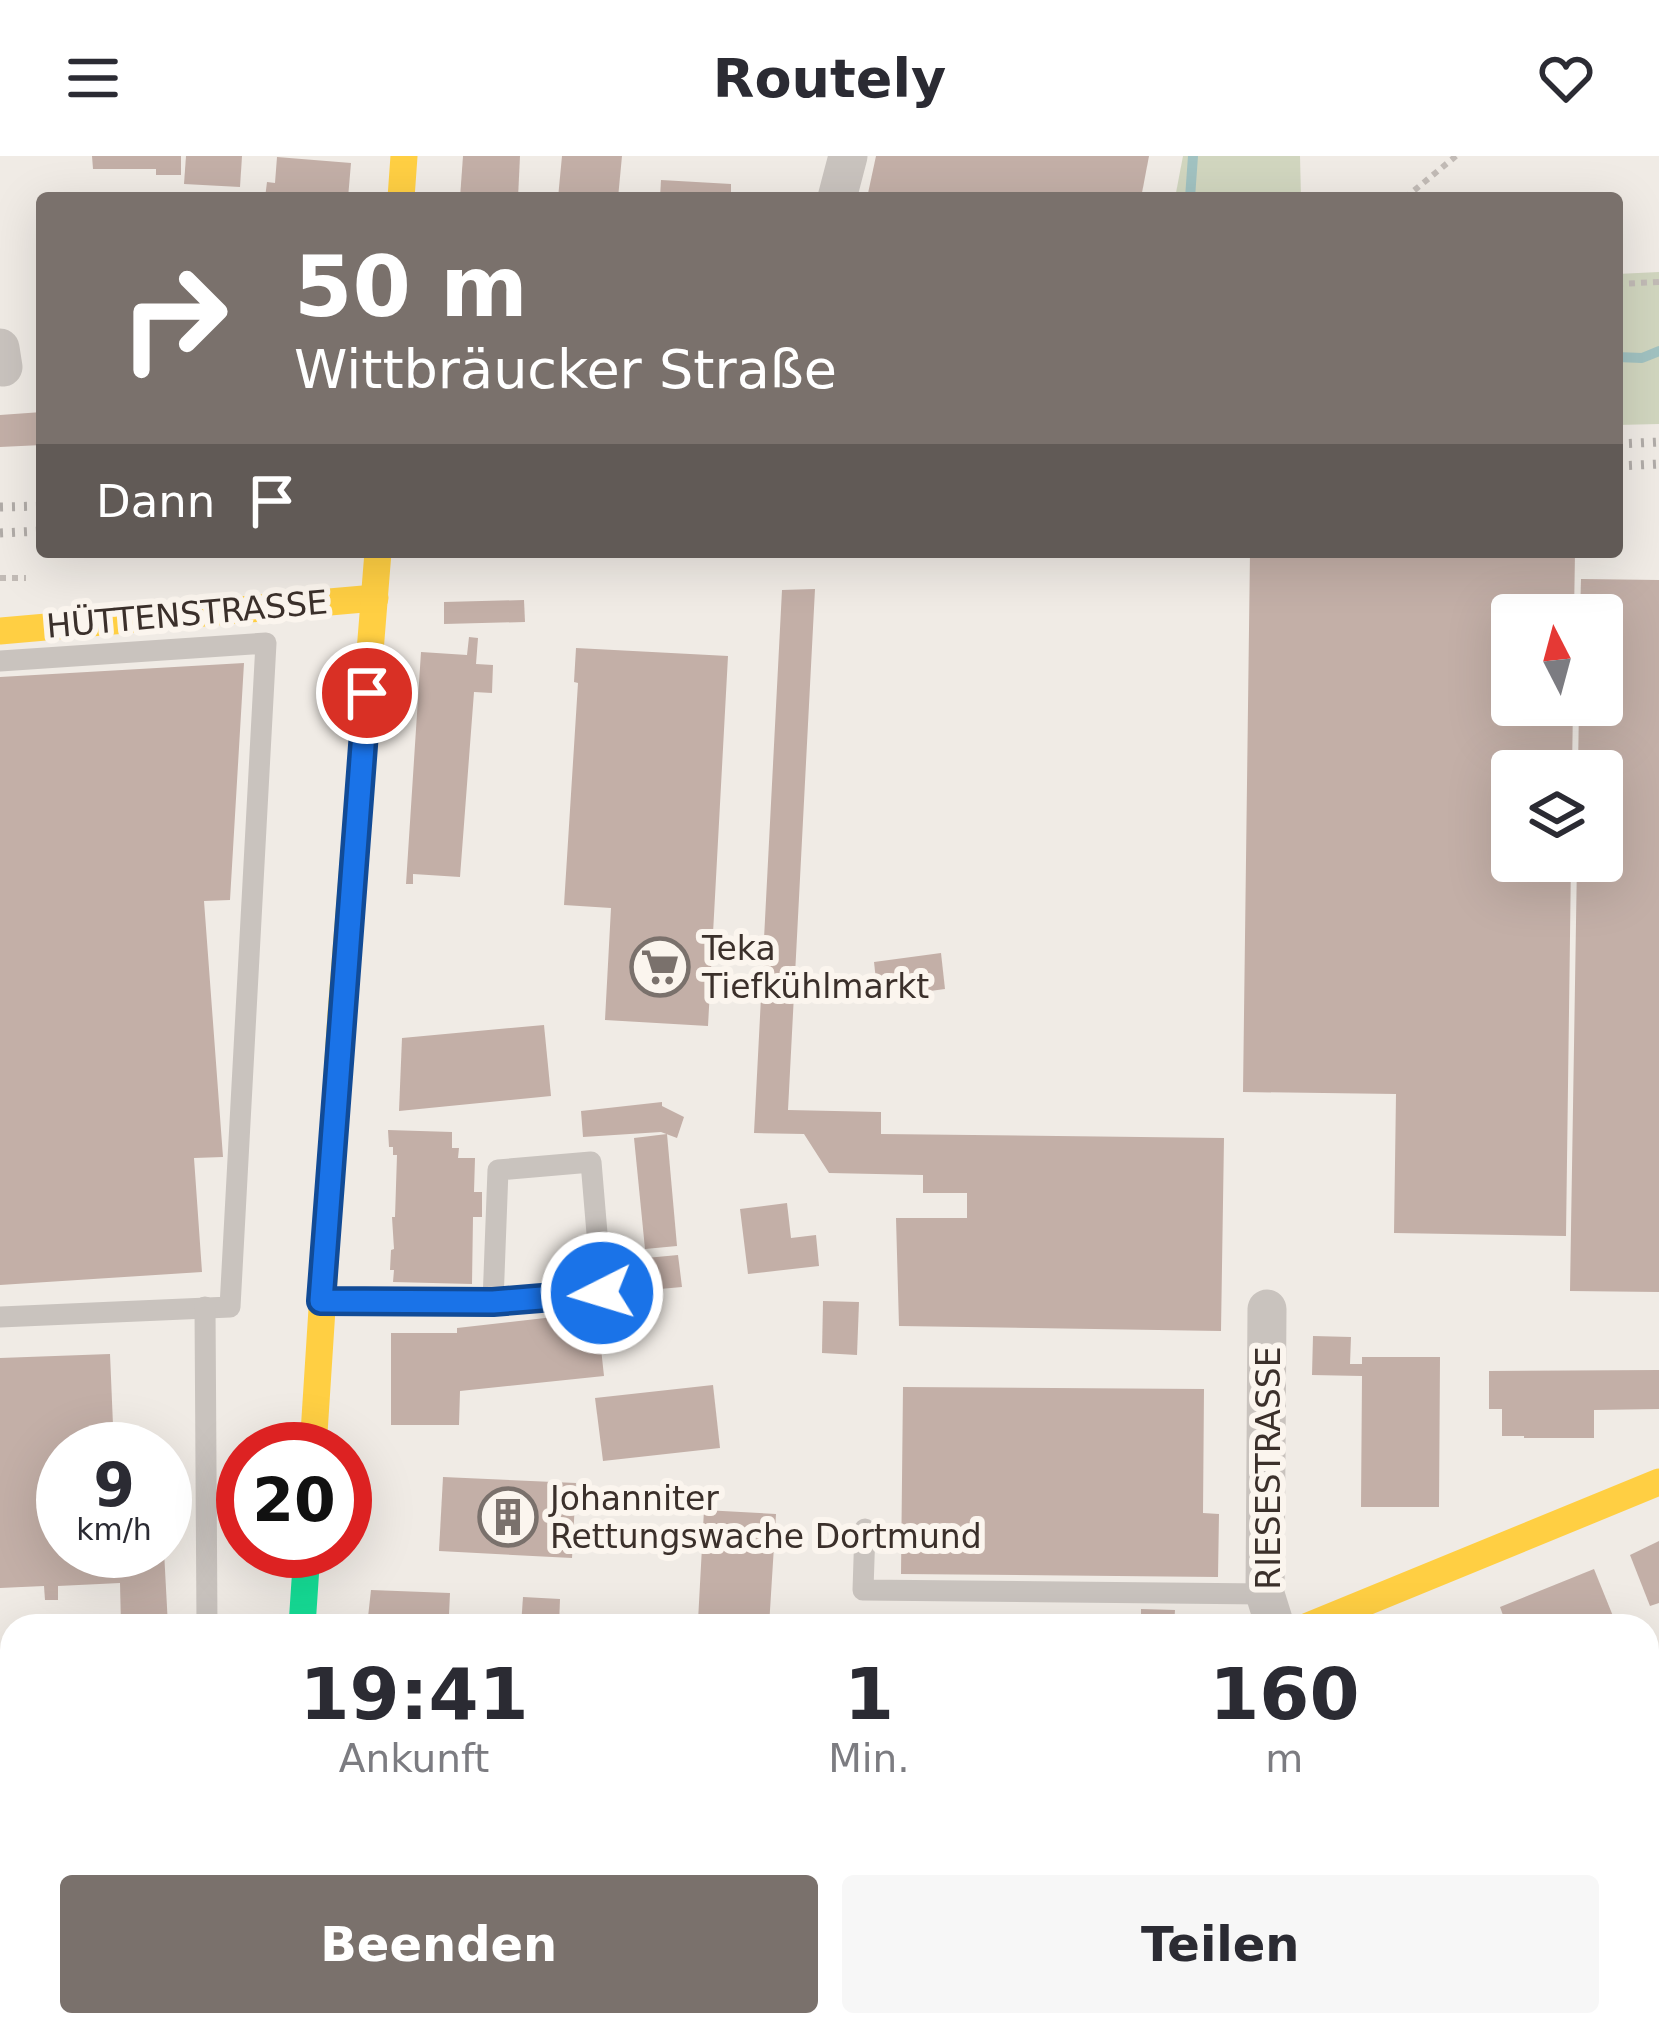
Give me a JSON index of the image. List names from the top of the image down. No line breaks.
{"streets":{"main road":["HÜTTENSTRASSE","RIESESTRASSE"]},"places":{"supermarket":["Teka Tiefkühlmarkt"],"building":["Johanniter Rettungswache Dortmund"]},"north":"top","page":{"header":"Routely","turn":["50 m","Wittbräucker Straße"],"then":"Dann","speed":"9 km/h","limit":"20","eta":["19:41","Ankunft","1","Min.","160","m"],"buttons":["Beenden","Teilen"]}}
